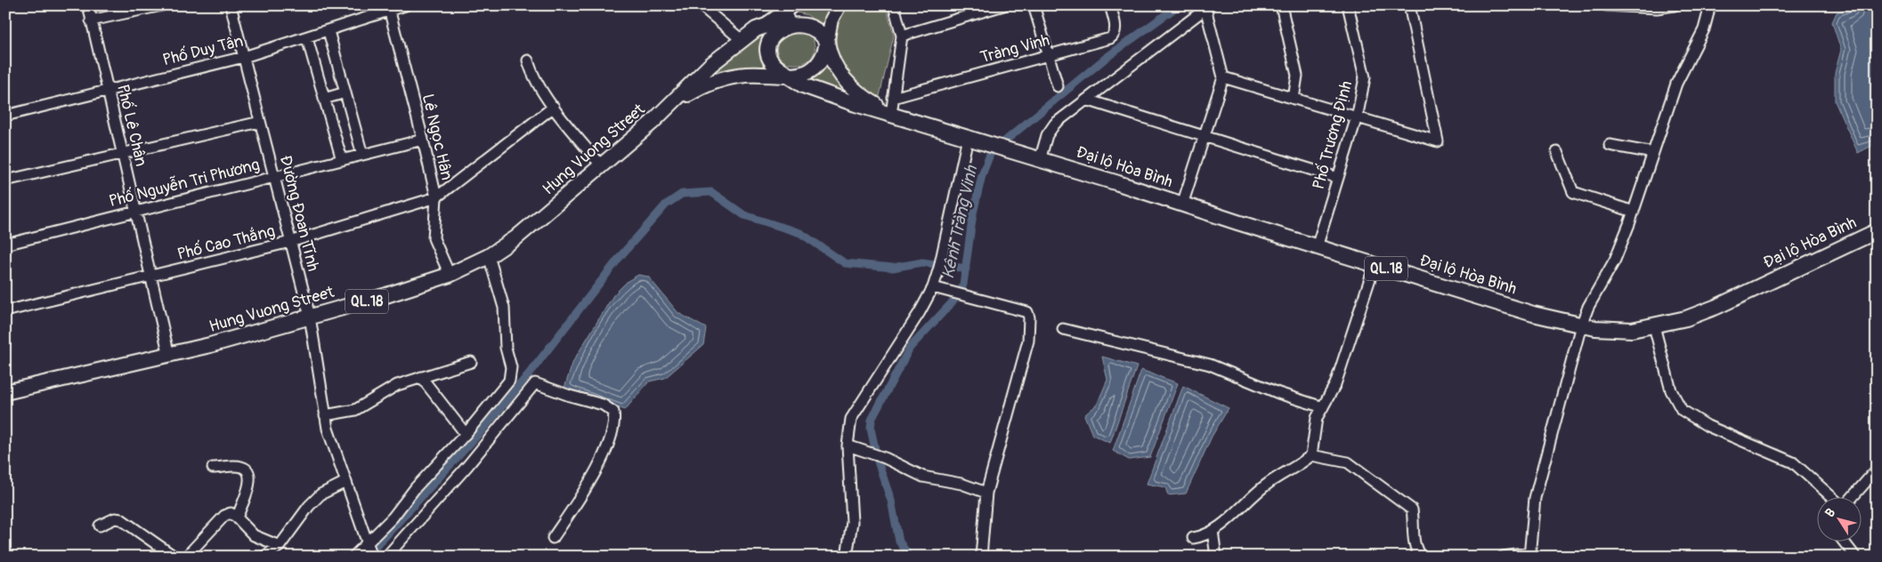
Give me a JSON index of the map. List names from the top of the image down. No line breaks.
{"streets":{"highway":["Hung Vuong Street","Đại lộ Hòa Bình","QL.18"],"street":["Tràng Vinh","Phố Duy Tân","Phố Lê Chân","Phố Trương Định","Lê Ngọc Hân","Phố Nguyễn Tri Phương","Đường Đoan Tĩnh","Phố Cao Thắng"]},"crossings":[["Phố Duy Tân","Phố Lê Chân"],["Phố Duy Tân","Lê Ngọc Hân"],["Phố Duy Tân","Đường Đoan Tĩnh"],["Phố Lê Chân","Hung Vuong Street"],["Phố Lê Chân","Phố Nguyễn Tri Phương"],["Phố Lê Chân","Phố Cao Thắng"],["Phố Trương Định","Đại lộ Hòa Bình"],["Lê Ngọc Hân","Hung Vuong Street"],["Lê Ngọc Hân","Phố Nguyễn Tri Phương"],["Lê Ngọc Hân","Phố Cao Thắng"],["Hung Vuong Street","Đường Đoan Tĩnh"],["Phố Nguyễn Tri Phương","Đường Đoan Tĩnh"],["Đường Đoan Tĩnh","Phố Cao Thắng"]],"water":["Kênh Tràng Vinh"],"north":"top left"}
